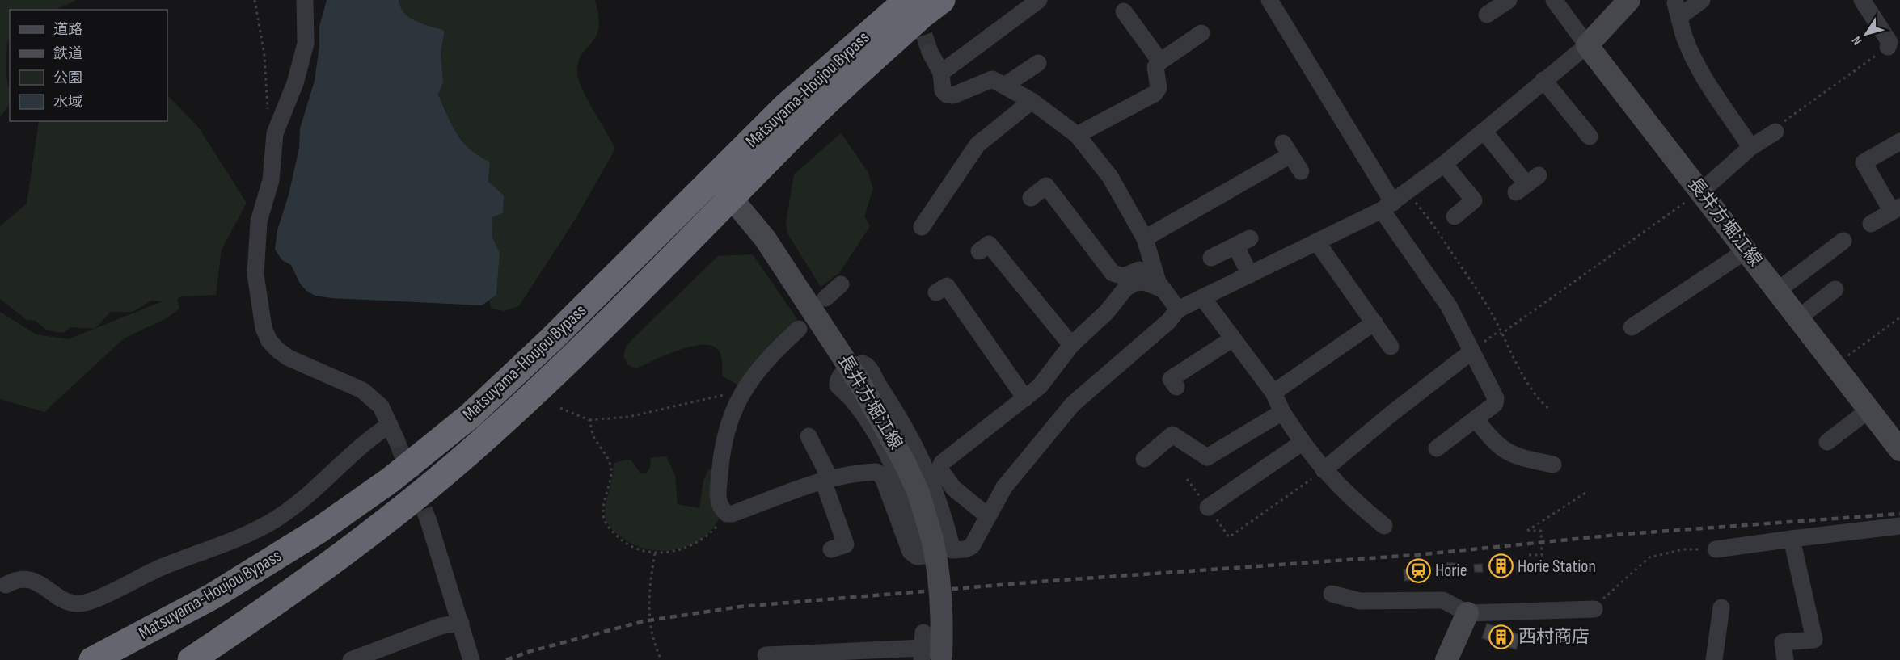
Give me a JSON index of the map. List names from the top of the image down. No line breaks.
{"streets":{"highway":["Matsuyama-Houjou Bypass"],"main road":["長井方堀江線"]},"crossings":[["Matsuyama-Houjou Bypass","長井方堀江線"]],"places":{"building":["Horie Station","西村商店"],"station":["Horie"]},"legend":["道路","鉄道","公園","水域"],"north":"bottom left"}
